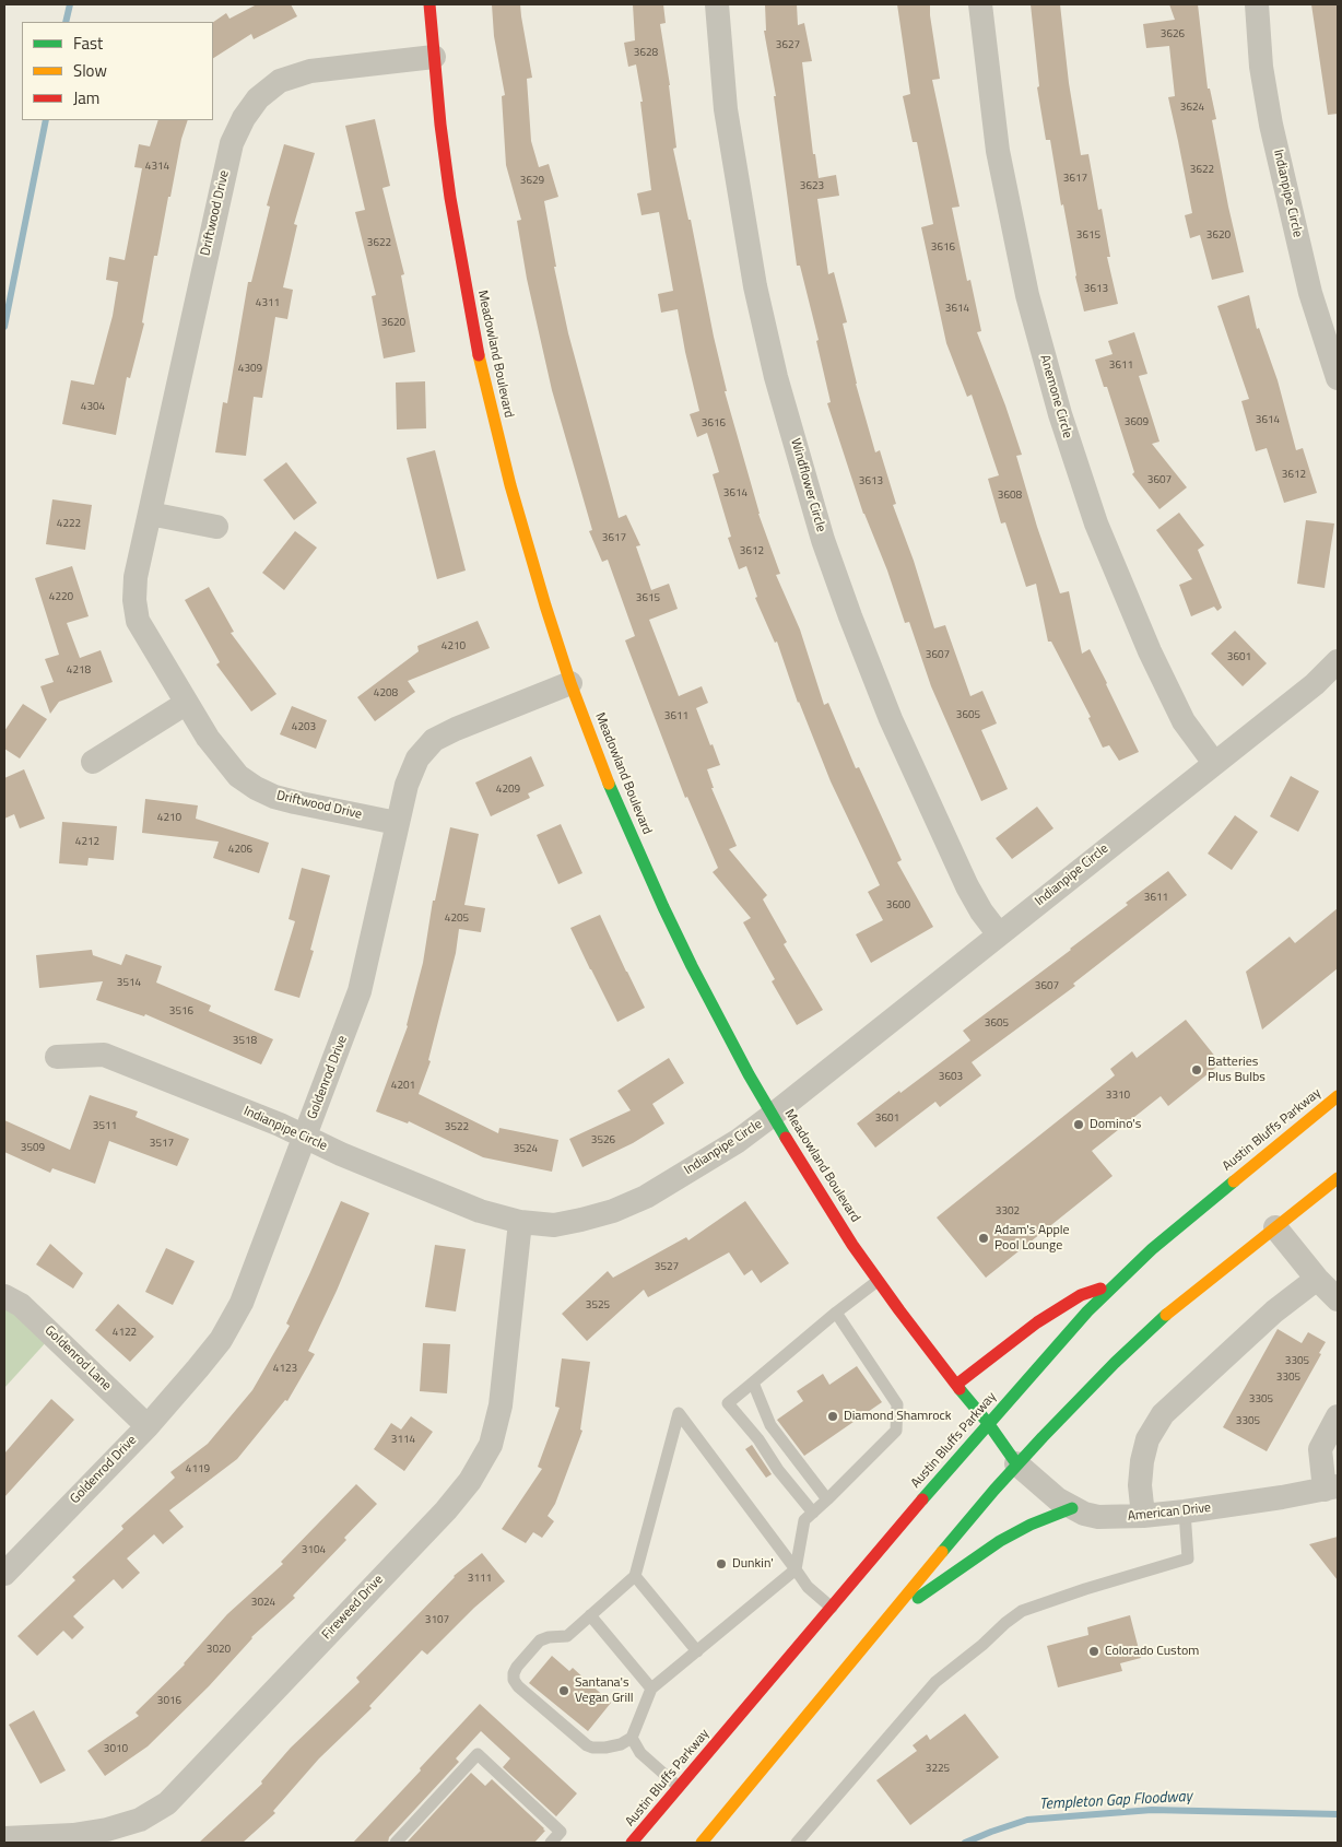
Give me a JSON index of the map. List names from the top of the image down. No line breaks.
{"streets":{"main road":["Meadowland Boulevard","Austin Bluffs Parkway"],"street":["Indianpipe Circle","Driftwood Drive","Anemone Circle","Windflower Circle","Goldenrod Drive","Goldenrod Lane","American Drive","Fireweed Drive"]},"crossings":[["Indianpipe Circle","Meadowland Boulevard"],["Indianpipe Circle","Anemone Circle"],["Indianpipe Circle","Windflower Circle"],["Indianpipe Circle","Goldenrod Drive"],["Indianpipe Circle","Fireweed Drive"],["Driftwood Drive","Meadowland Boulevard"],["Driftwood Drive","Goldenrod Drive"],["Meadowland Boulevard","Goldenrod Drive"],["Meadowland Boulevard","Austin Bluffs Parkway"],["Meadowland Boulevard","American Drive"],["Goldenrod Drive","Goldenrod Lane"]],"water":["Templeton Gap Floodway"],"places":["Batteries Plus Bulbs","Domino's","Adam's Apple Pool Lounge","Diamond Shamrock","Dunkin'","Colorado Custom","Santana's Vegan Grill"],"house_numbers":["3626","3627","3628","3624","4314","3622","3617","3629","3623","3615","3620","3622","3616","3613","4311","3614","3620","3611","4309","4304","3614","3609","3616","3612","3607","3613","3614","3608","4222","3617","3612","4220","3615","4210","3607","3601","4218","4208","3605","3611","4203","4209","4210","4212","4206","3611","3600","4205","3514","3607","3516","3605","3518","3603","4201","3310","3601","3511","3522","3526","3517","3509","3524","3302","3527","3525","4122","3305","4123","3305","3305","3305","3114","4119","3104","3111","3024","3107","3020","3016","3010","3225"],"legend":["Fast","Slow","Jam"]}
